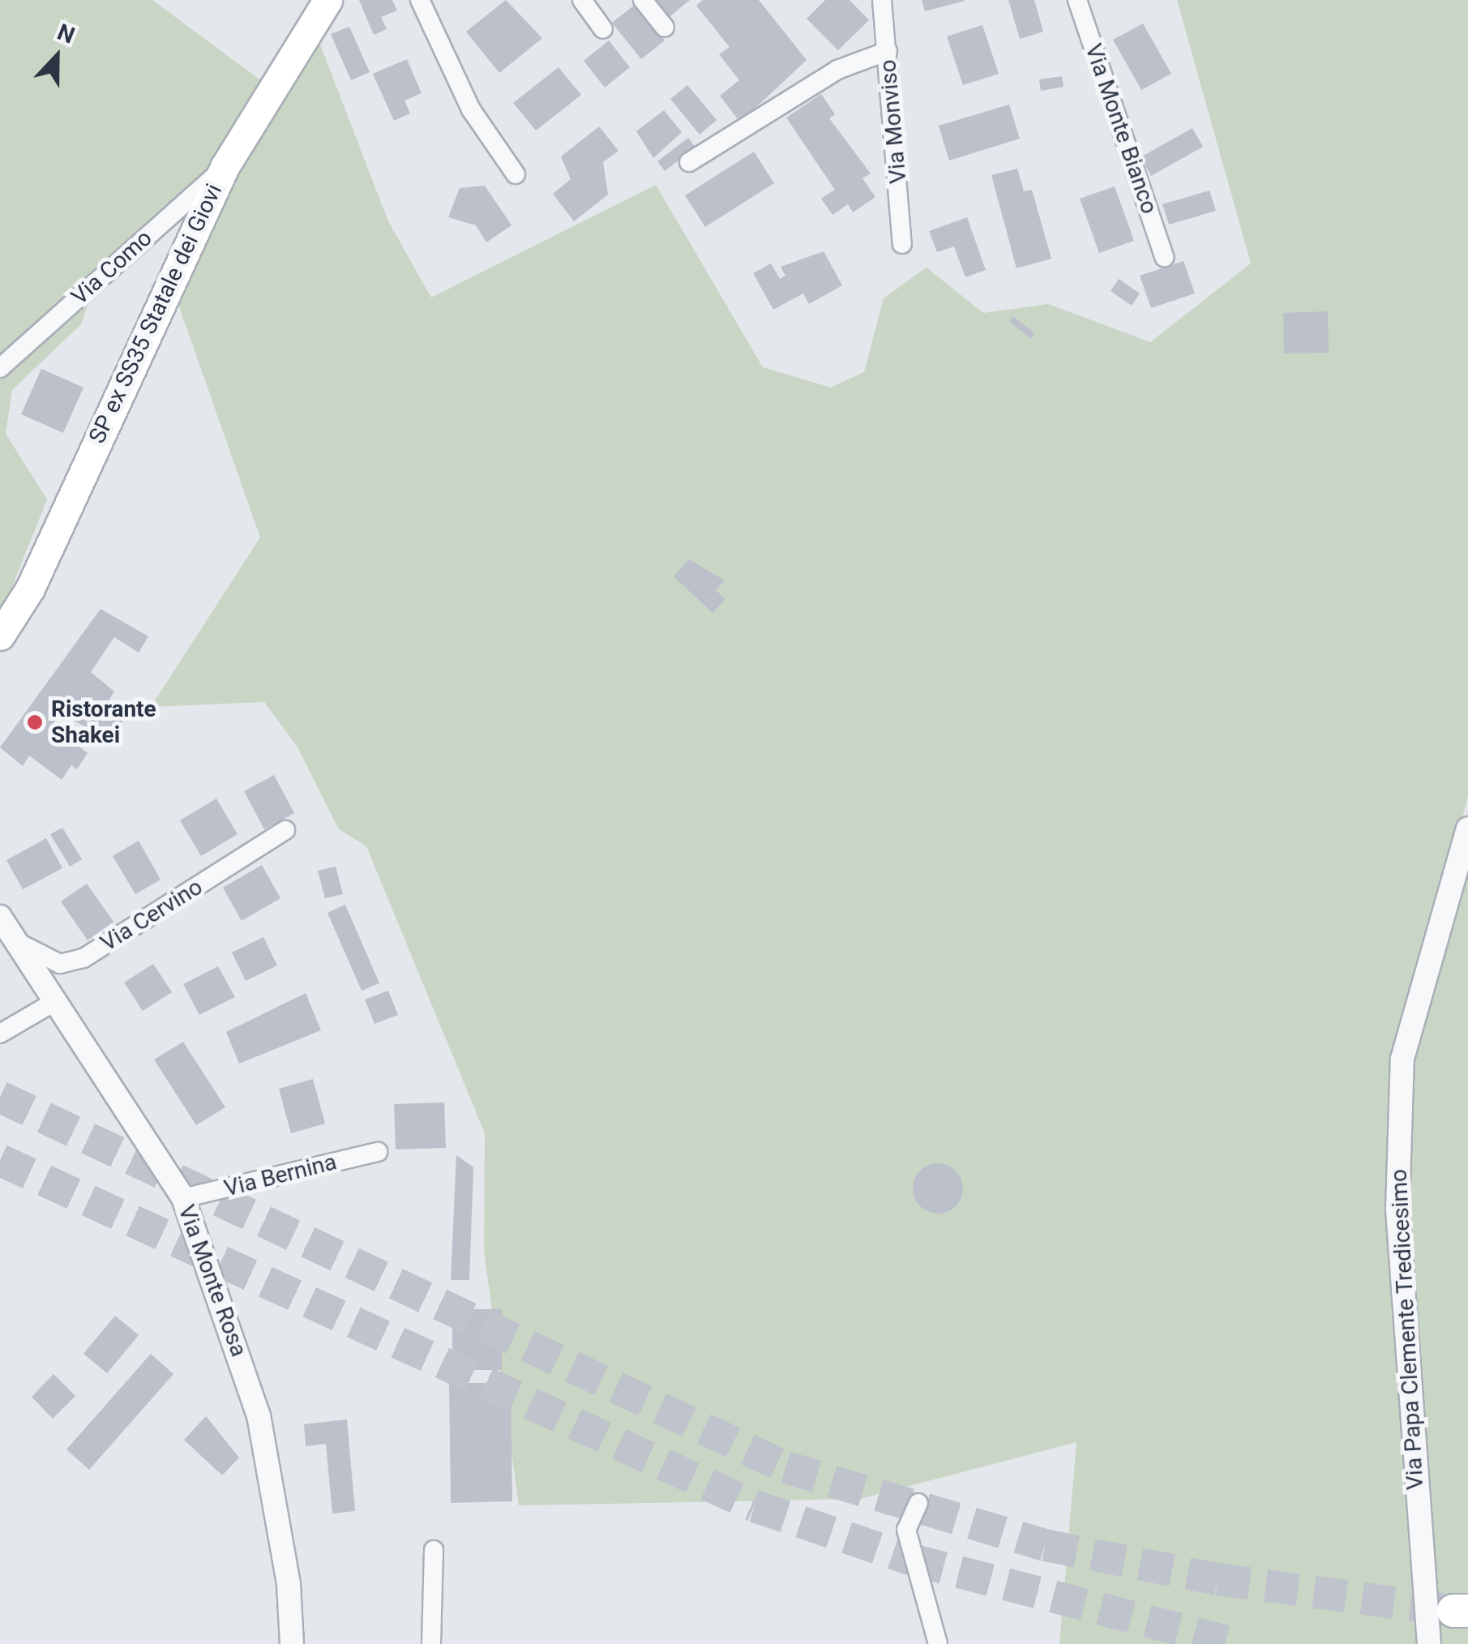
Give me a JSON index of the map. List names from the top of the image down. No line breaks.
{"streets":{"main road":["SP ex SS35 Statale dei Giovi"],"street":["Via Monviso","Via Monte Bianco","Via Como","Via Cervino","Via Bernina","Via Monte Rosa","Via Papa Clemente Tredicesimo"]},"crossings":[["Via Como","SP ex SS35 Statale dei Giovi"],["Via Cervino","Via Monte Rosa"],["Via Bernina","Via Monte Rosa"]],"places":["Ristorante Shakei"],"north":"top"}
